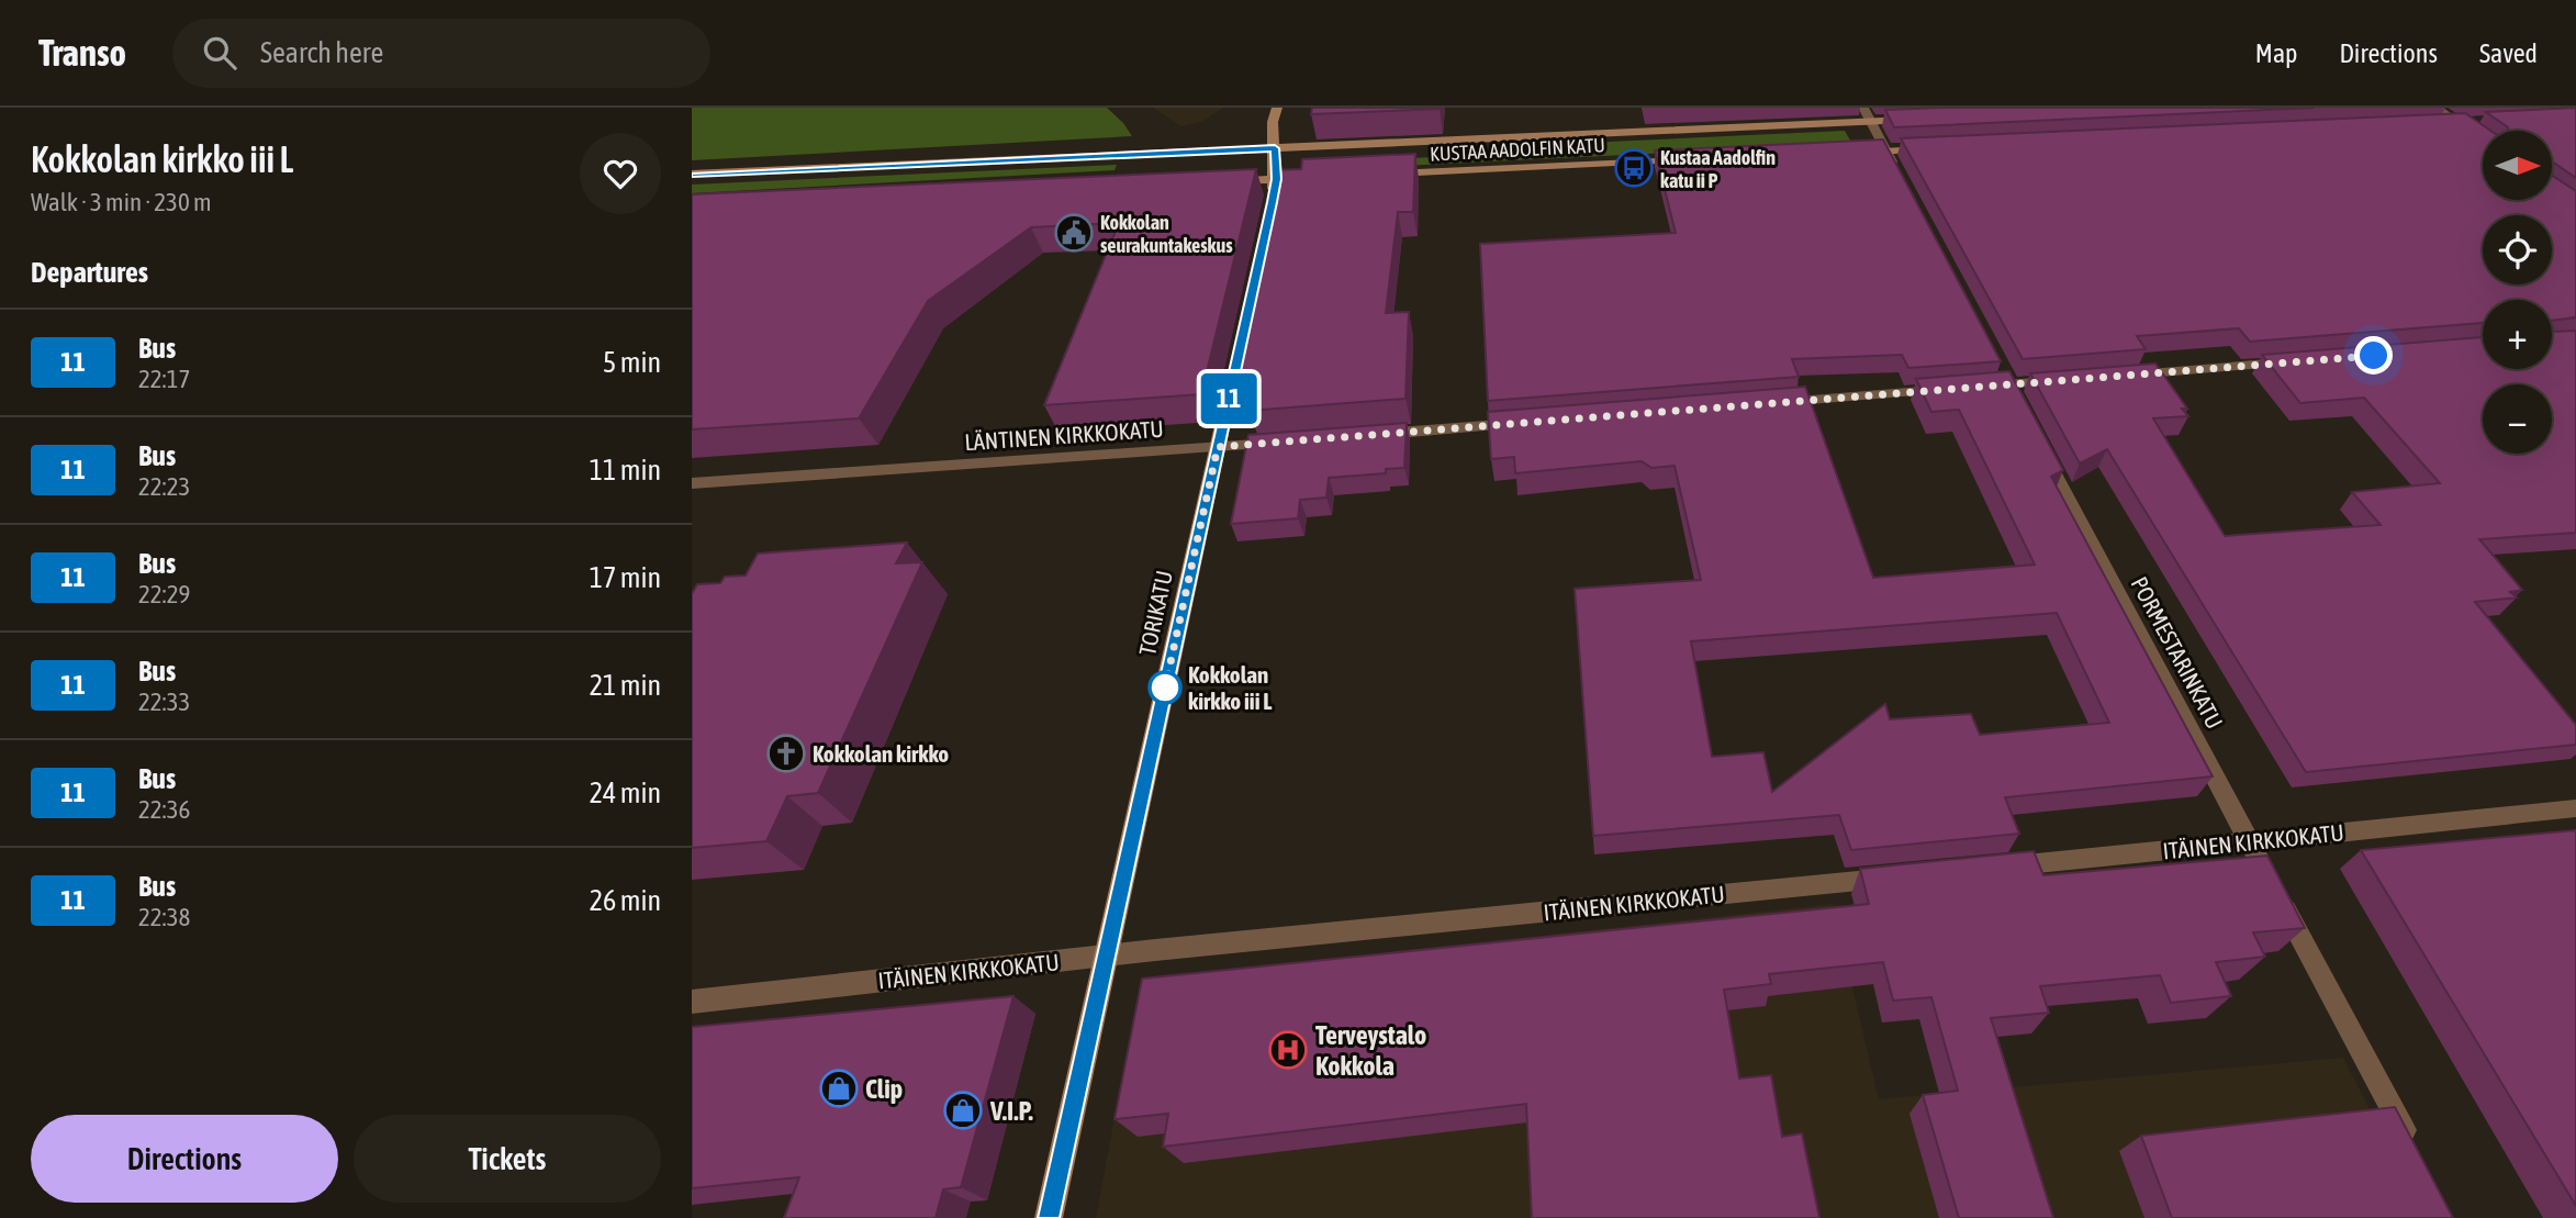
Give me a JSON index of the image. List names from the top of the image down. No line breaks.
{"streets":{"main road":["KUSTAA AADOLFIN KATU","TORIKATU"],"street":["LÄNTINEN KIRKKOKATU","PORMESTARINKATU","ITÄINEN KIRKKOKATU"]},"crossings":[["LÄNTINEN KIRKKOKATU","TORIKATU"],["TORIKATU","ITÄINEN KIRKKOKATU"],["PORMESTARINKATU","ITÄINEN KIRKKOKATU"]],"places":{"bus stop":["Kustaa Aadolfin katu ii P"],"public building":["Kokkolan seurakuntakeskus"],"other":["Kokkolan kirkko iii L"],"church":["Kokkolan kirkko"],"hospital":["Terveystalo Kokkola"],"shop":["Clip","V.I.P."]},"lines":["bus line 11"],"north":"right","page":{"header":"Transo","search":"Search here","nav":["Map","Directions","Saved"],"heading":[["Kokkolan kirkko iii L","Walk · 3 min · 230 m"],"Departures"],"on_map":"11","map_buttons":["+","−"],"list":[{"mark":"11","name":"Bus","note":"22:17","value":"5 min"},{"mark":"11","name":"Bus","note":"22:23","value":"11 min"},{"mark":"11","name":"Bus","note":"22:29","value":"17 min"},{"mark":"11","name":"Bus","note":"22:33","value":"21 min"},{"mark":"11","name":"Bus","note":"22:36","value":"24 min"},{"mark":"11","name":"Bus","note":"22:38","value":"26 min"}],"buttons":["Directions","Tickets"]}}
